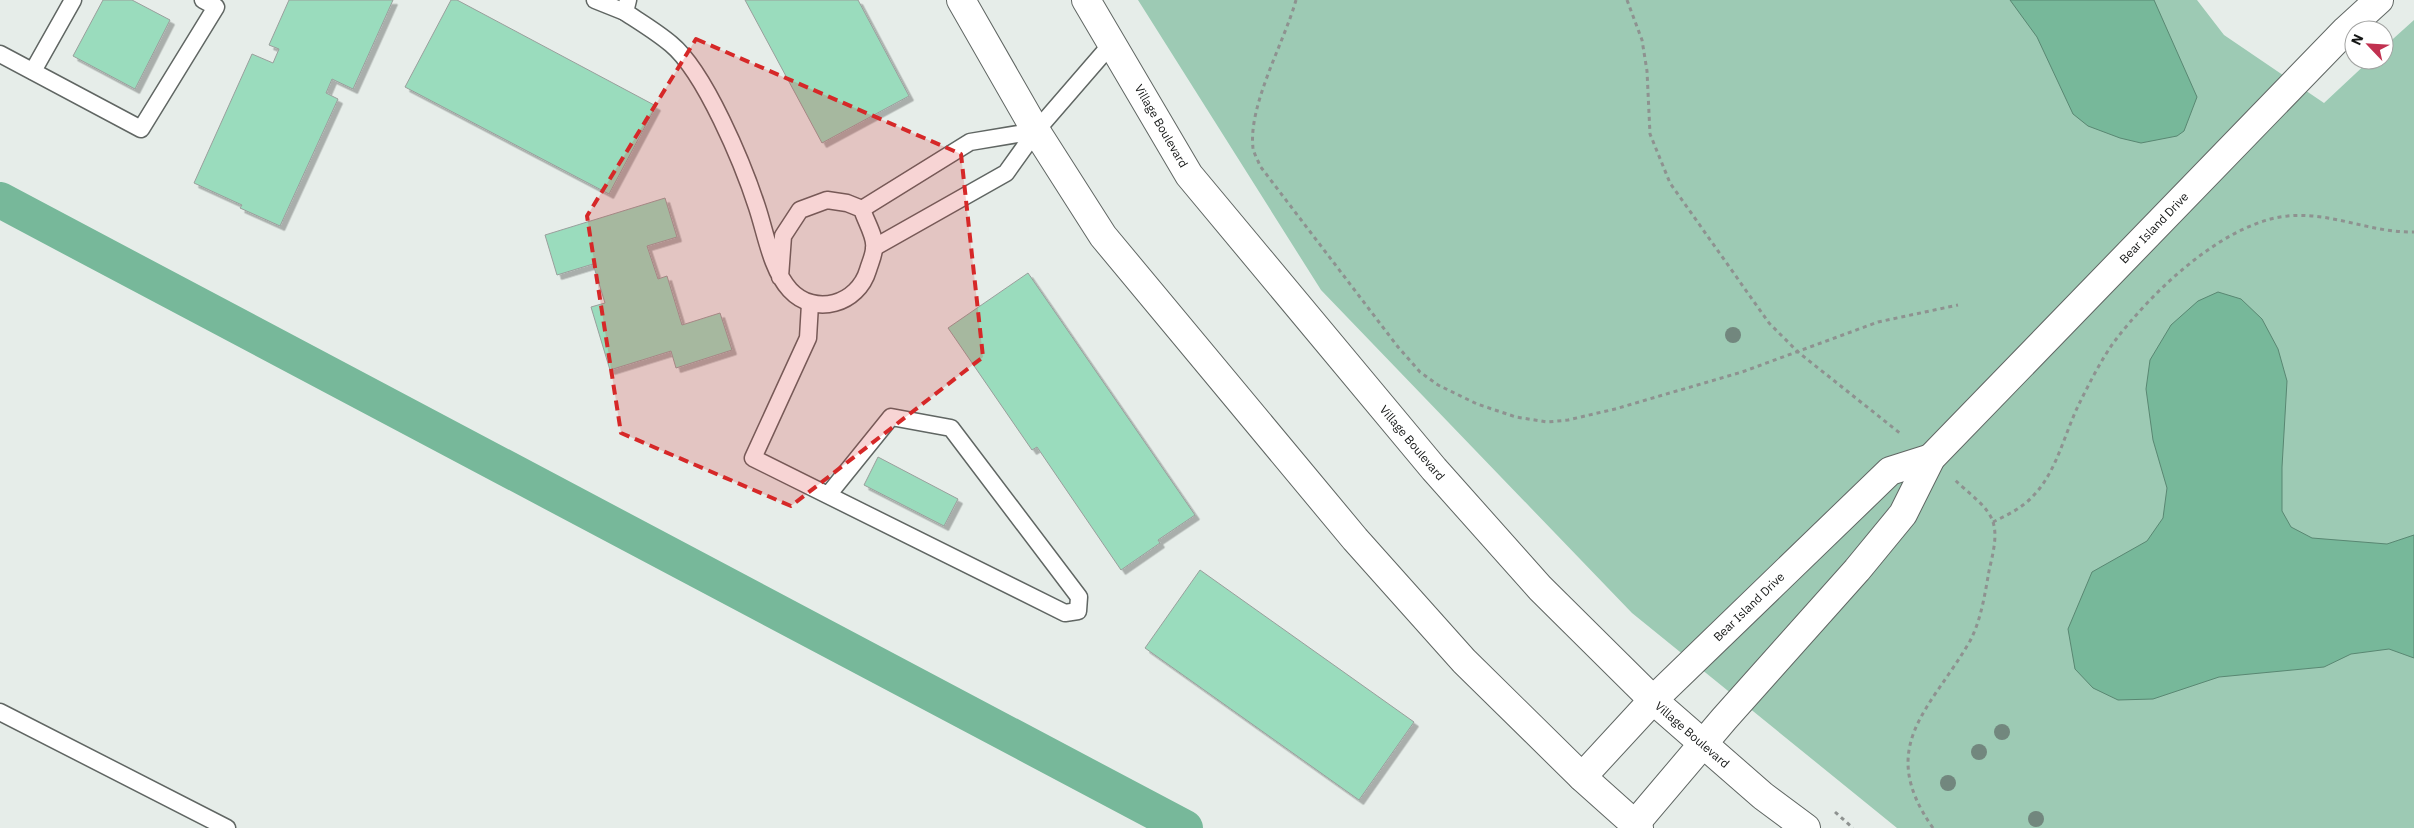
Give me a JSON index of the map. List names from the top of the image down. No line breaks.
{"streets":{"street":["Village Boulevard","Bear Island Drive"]},"crossings":[["Village Boulevard","Bear Island Drive"]],"north":"top left"}
